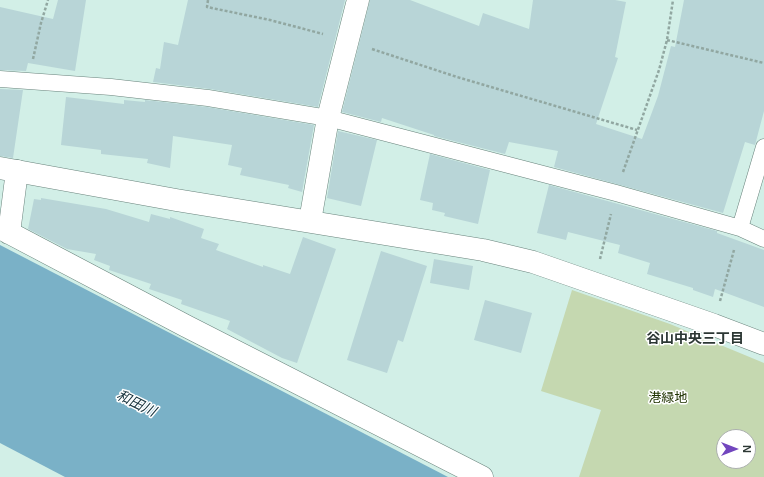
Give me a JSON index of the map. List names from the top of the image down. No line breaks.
{"districts":["谷山中央三丁目"],"water":["和田川"],"parks":["港緑地"],"north":"right"}
